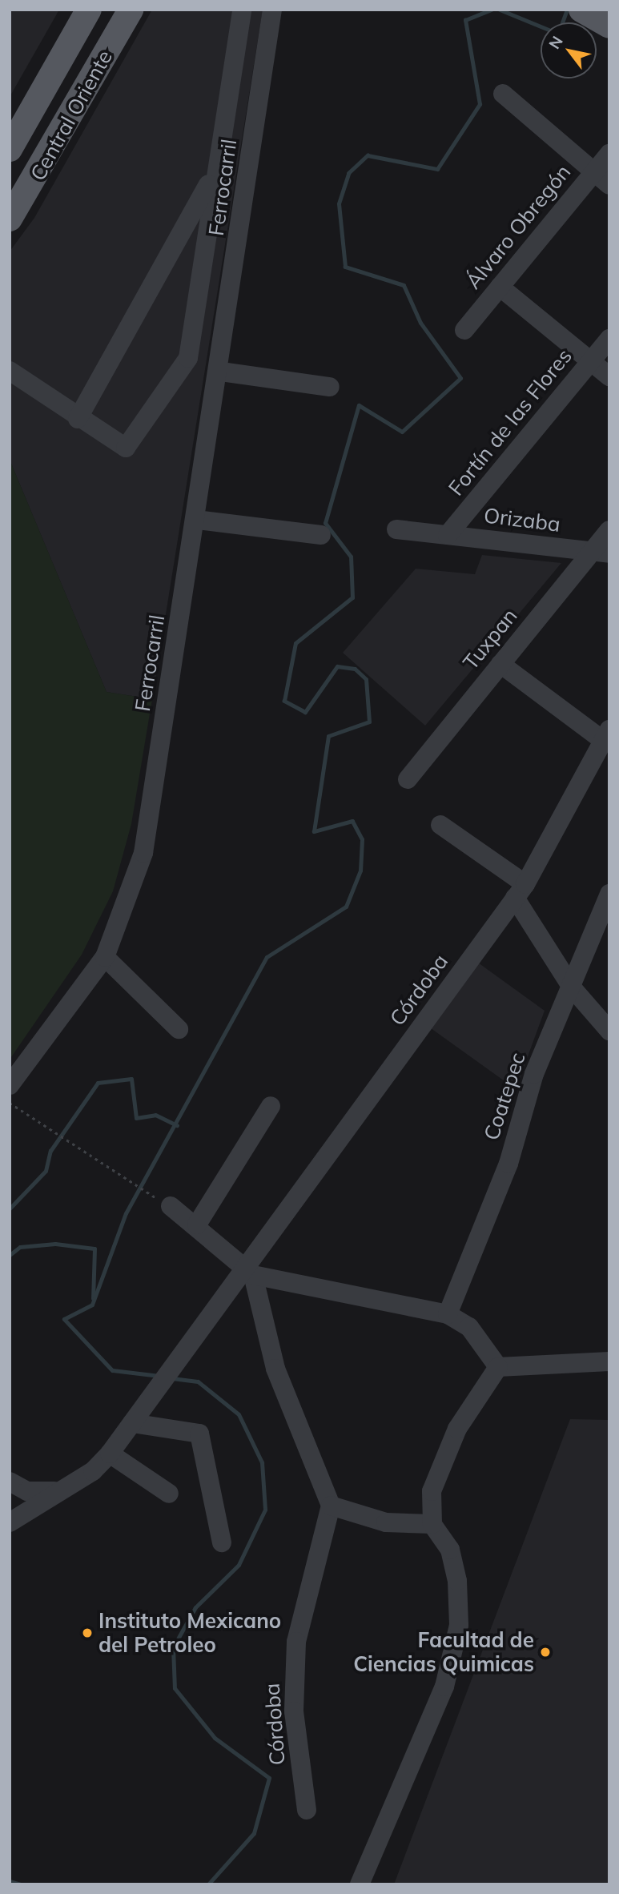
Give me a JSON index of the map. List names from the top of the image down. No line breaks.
{"streets":{"main road":["Central Oriente"],"street":["Ferrocarril","Álvaro Obregón","Fortín de las Flores","Orizaba","Tuxpan","Córdoba","Coatepec"]},"crossings":[["Fortín de las Flores","Orizaba"],["Orizaba","Tuxpan"]],"places":["Instituto Mexicano del Petroleo","Facultad de Ciencias Quimicas"],"north":"top left"}
